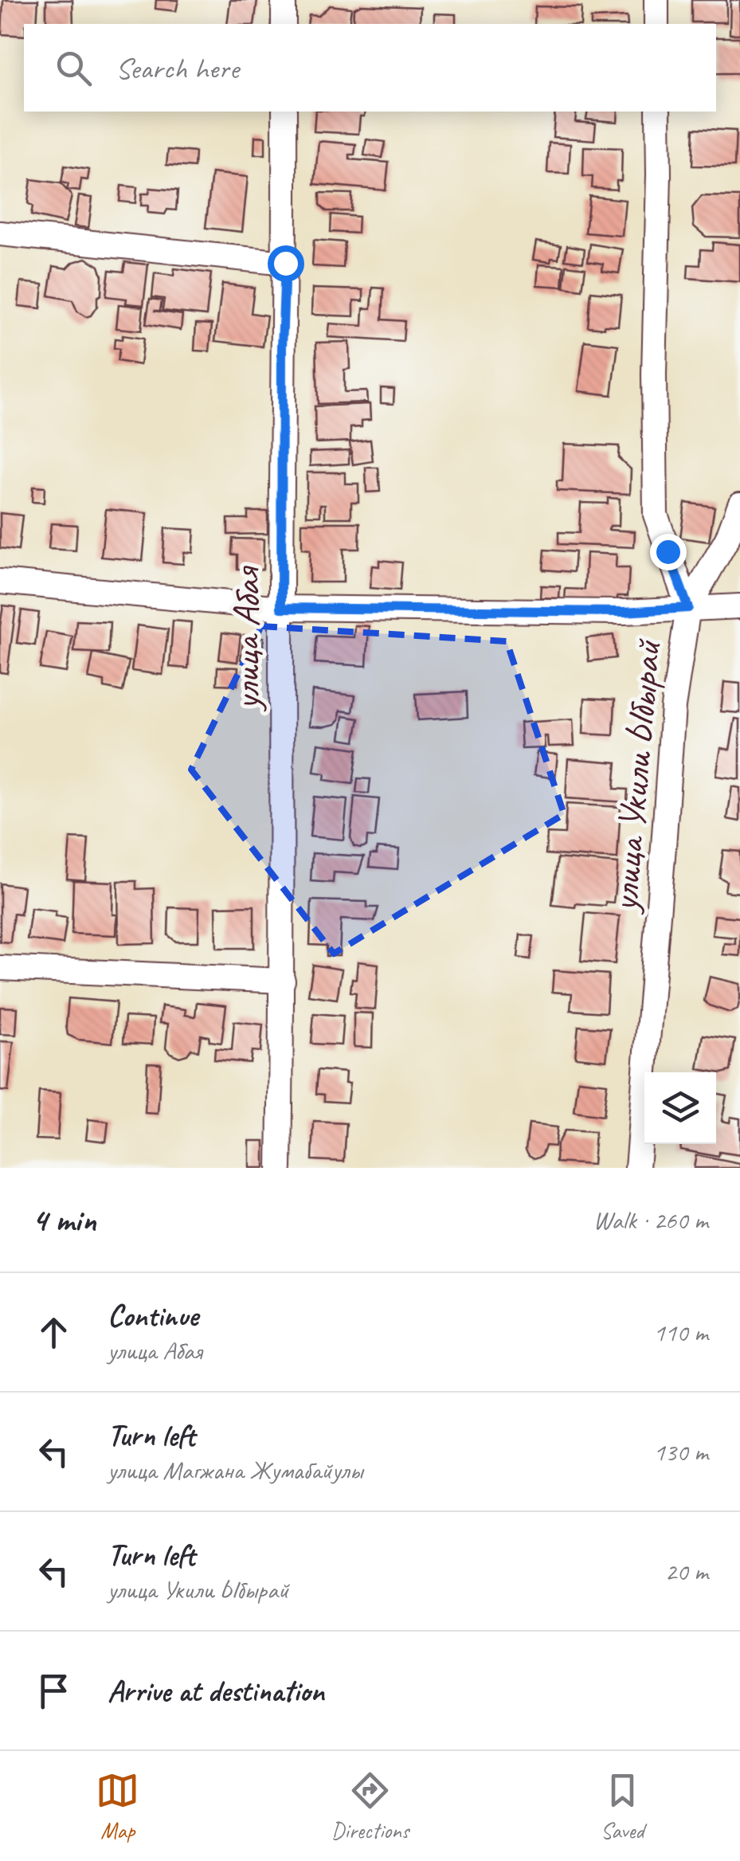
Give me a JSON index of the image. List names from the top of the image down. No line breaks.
{"streets":{"street":["улица Абая","улица Укили Ыбырай"]},"page":{"search":"Search here","heading":["4 min","Walk · 260 m"],"list":[["Continue","улица Абая","110 m"],["Turn left","улица Магжана Жумабайулы","130 m"],["Turn left","улица Укили Ыбырай","20 m"],"Arrive at destination"],"nav":["Map","Directions","Saved"]}}
